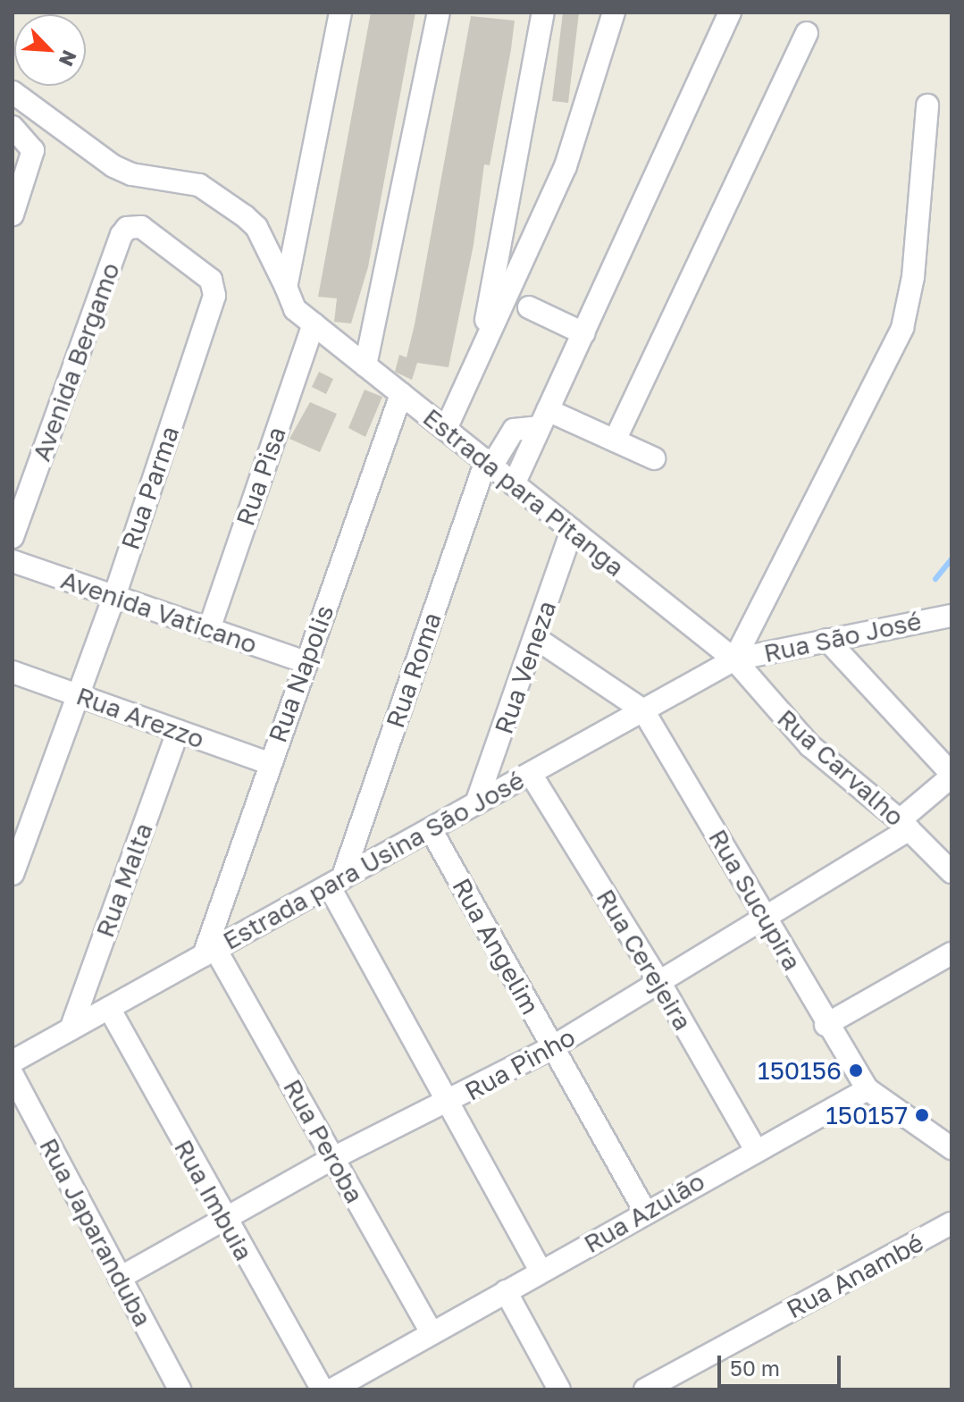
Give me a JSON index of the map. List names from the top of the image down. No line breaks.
{"streets":{"street":["Avenida Bergamo","Rua Pisa","Rua Parma","Estrada para Pitanga","Avenida Vaticano","Rua São José","Rua Veneza","Rua Roma","Rua Napolis","Rua Arezzo","Rua Carvalho","Estrada para Usina São José","Rua Malta","Rua Sucupira","Rua Angelim","Rua Cerejeira","Rua Pinho","Rua Peroba","Rua Imbuia","Rua Azulão","Rua Japaranduba","Rua Anambé"]},"crossings":[["Avenida Bergamo","Rua Parma"],["Rua Pisa","Estrada para Pitanga"],["Rua Pisa","Avenida Vaticano"],["Rua Parma","Avenida Vaticano"],["Rua Parma","Rua Arezzo"],["Estrada para Pitanga","Rua São José"],["Estrada para Pitanga","Rua Veneza"],["Estrada para Pitanga","Rua Roma"],["Estrada para Pitanga","Rua Napolis"],["Estrada para Pitanga","Rua Carvalho"],["Estrada para Pitanga","Estrada para Usina São José"],["Avenida Vaticano","Rua Napolis"],["Rua São José","Rua Carvalho"],["Rua São José","Estrada para Usina São José"],["Rua Veneza","Estrada para Usina São José"],["Rua Roma","Estrada para Usina São José"],["Rua Napolis","Rua Arezzo"],["Rua Napolis","Estrada para Usina São José"],["Rua Napolis","Rua Peroba"],["Rua Arezzo","Rua Malta"],["Rua Carvalho","Estrada para Usina São José"],["Rua Carvalho","Rua Pinho"],["Estrada para Usina São José","Rua Malta"],["Estrada para Usina São José","Rua Sucupira"],["Estrada para Usina São José","Rua Angelim"],["Estrada para Usina São José","Rua Cerejeira"],["Estrada para Usina São José","Rua Peroba"],["Estrada para Usina São José","Rua Imbuia"],["Rua Sucupira","Rua Pinho"],["Rua Sucupira","Rua Azulão"],["Rua Angelim","Rua Pinho"],["Rua Angelim","Rua Azulão"],["Rua Cerejeira","Rua Pinho"],["Rua Cerejeira","Rua Azulão"],["Rua Pinho","Rua Peroba"],["Rua Pinho","Rua Imbuia"],["Rua Pinho","Rua Japaranduba"],["Rua Peroba","Rua Azulão"]],"places":["150156","150157"],"scale_bar":"50 m","north":"bottom right"}
